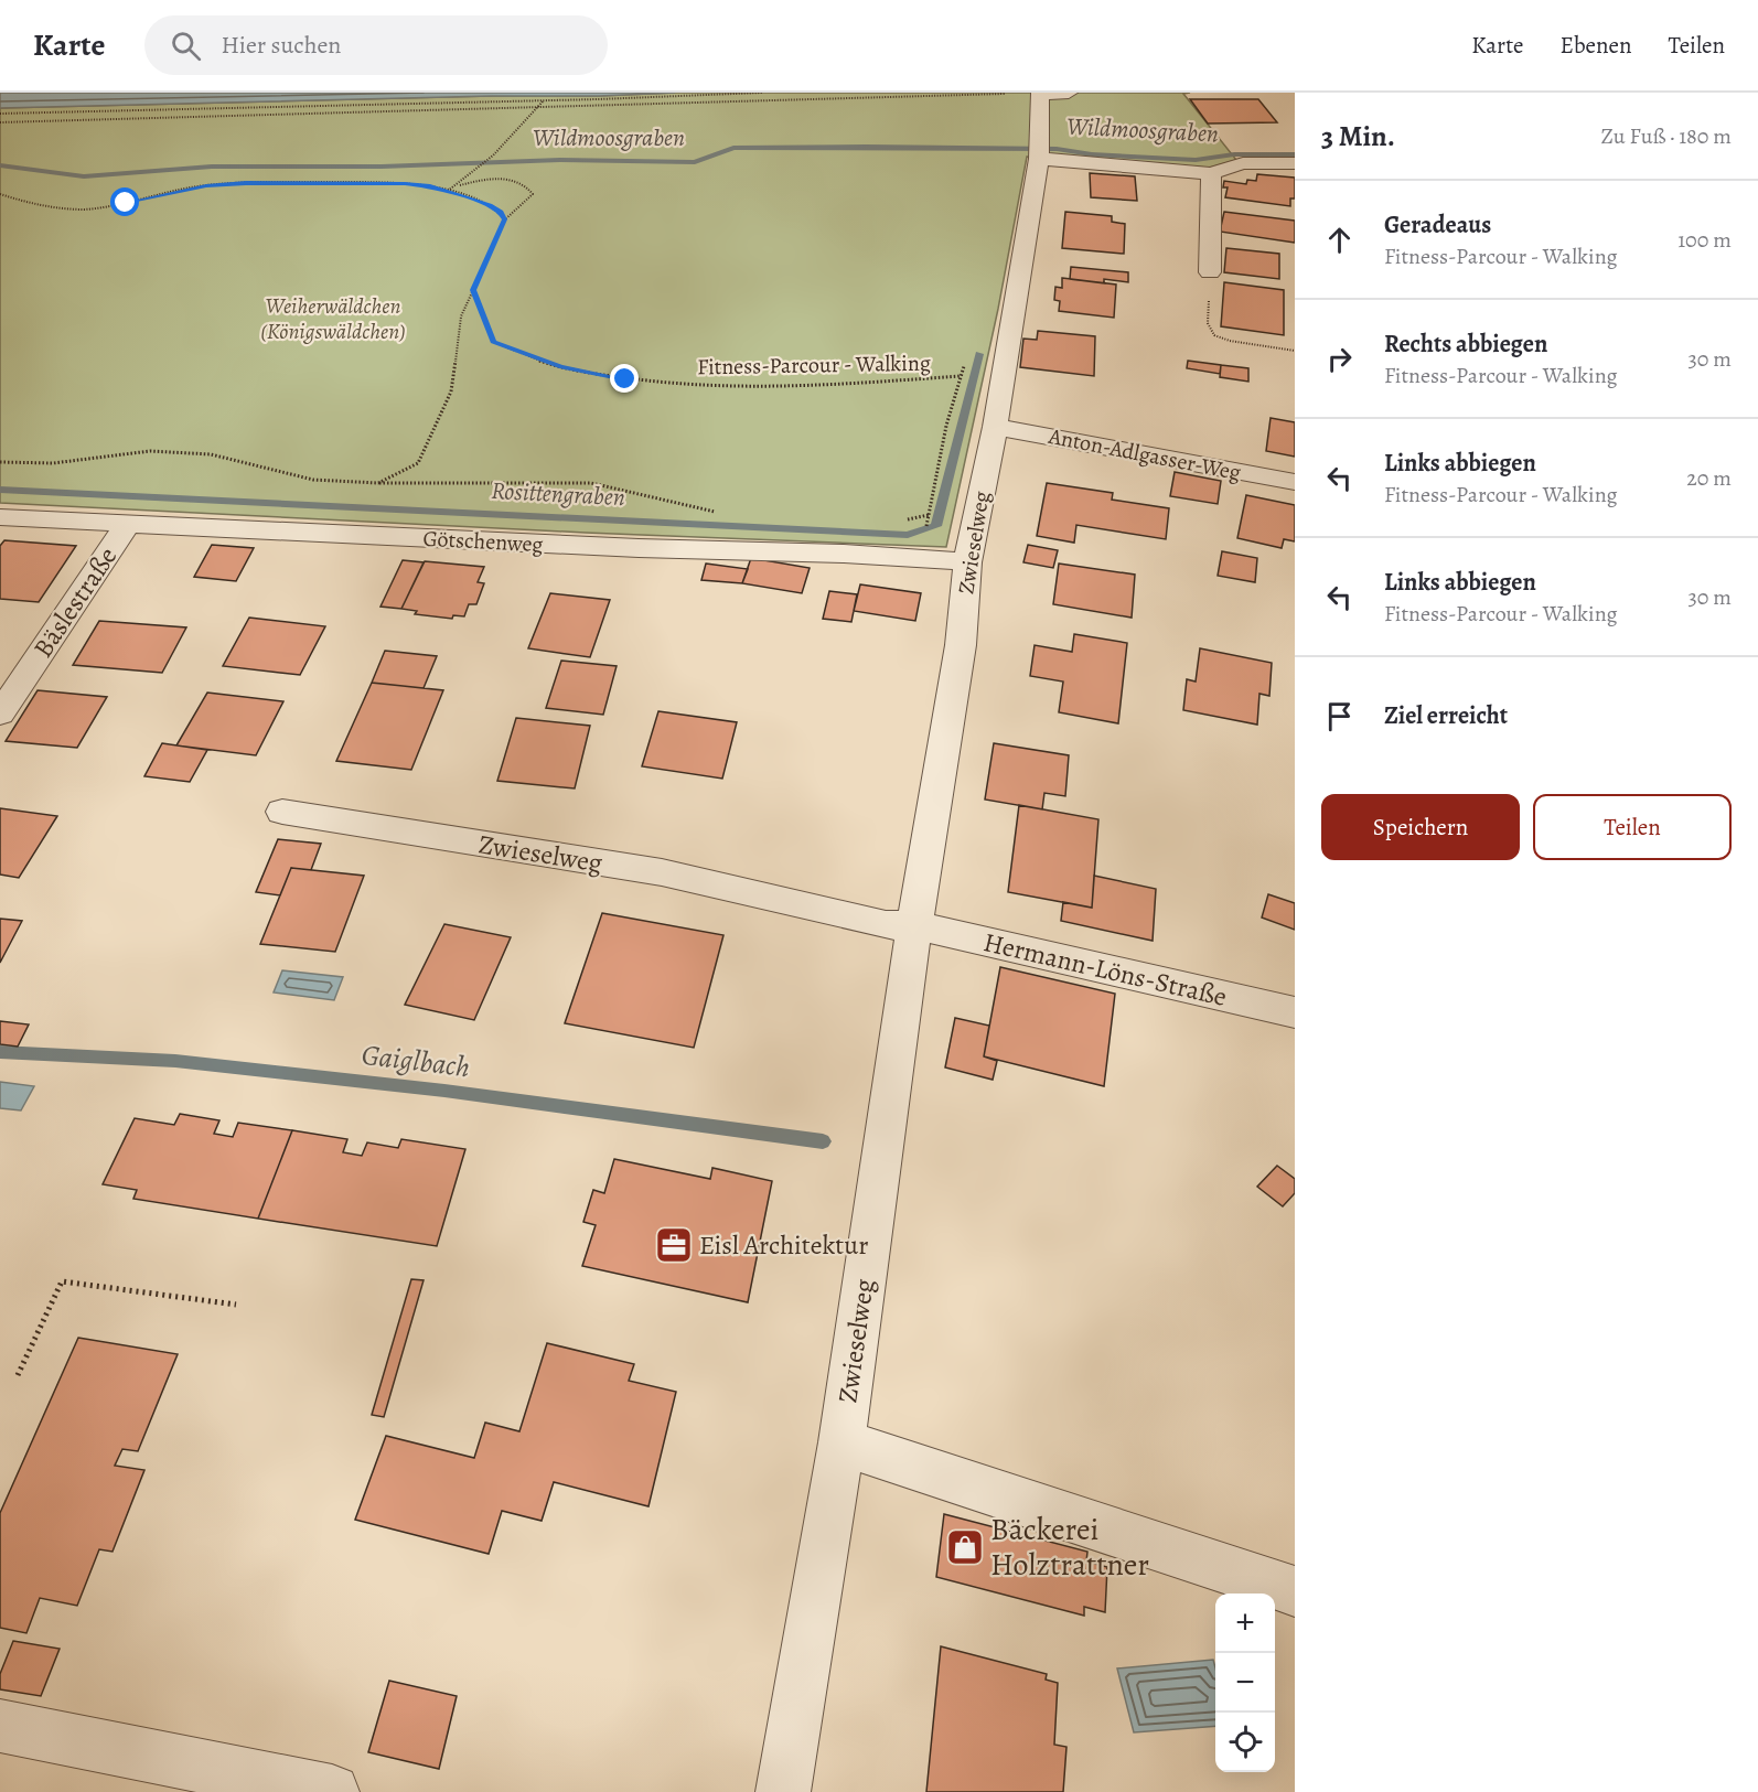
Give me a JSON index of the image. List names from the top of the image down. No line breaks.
{"streets":{"street":["Anton-Adlgasser-Weg","Götschenweg","Zwieselweg","Bäslestraße","Hermann-Löns-Straße"],"path":["Fitness-Parcour - Walking"]},"crossings":[["Anton-Adlgasser-Weg","Zwieselweg"],["Götschenweg","Zwieselweg"],["Götschenweg","Bäslestraße"],["Zwieselweg","Hermann-Löns-Straße"]],"water":["Wildmoosgraben","Rosittengraben","Gaiglbach"],"parks":["Weiherwäldchen (Königswäldchen)"],"places":{"office":["Eisl Architektur"],"shop":["Bäckerei Holztrattner"]},"page":{"header":"Karte","search":"Hier suchen","nav":["Karte","Ebenen","Teilen"],"heading":["3 Min.","Zu Fuß · 180 m"],"list":[["Geradeaus","Fitness-Parcour - Walking","100 m"],["Rechts abbiegen","Fitness-Parcour - Walking","30 m"],["Links abbiegen","Fitness-Parcour - Walking","20 m"],["Links abbiegen","Fitness-Parcour - Walking","30 m"],"Ziel erreicht"],"buttons":["Speichern","Teilen"],"map_buttons":["+","−"]}}
